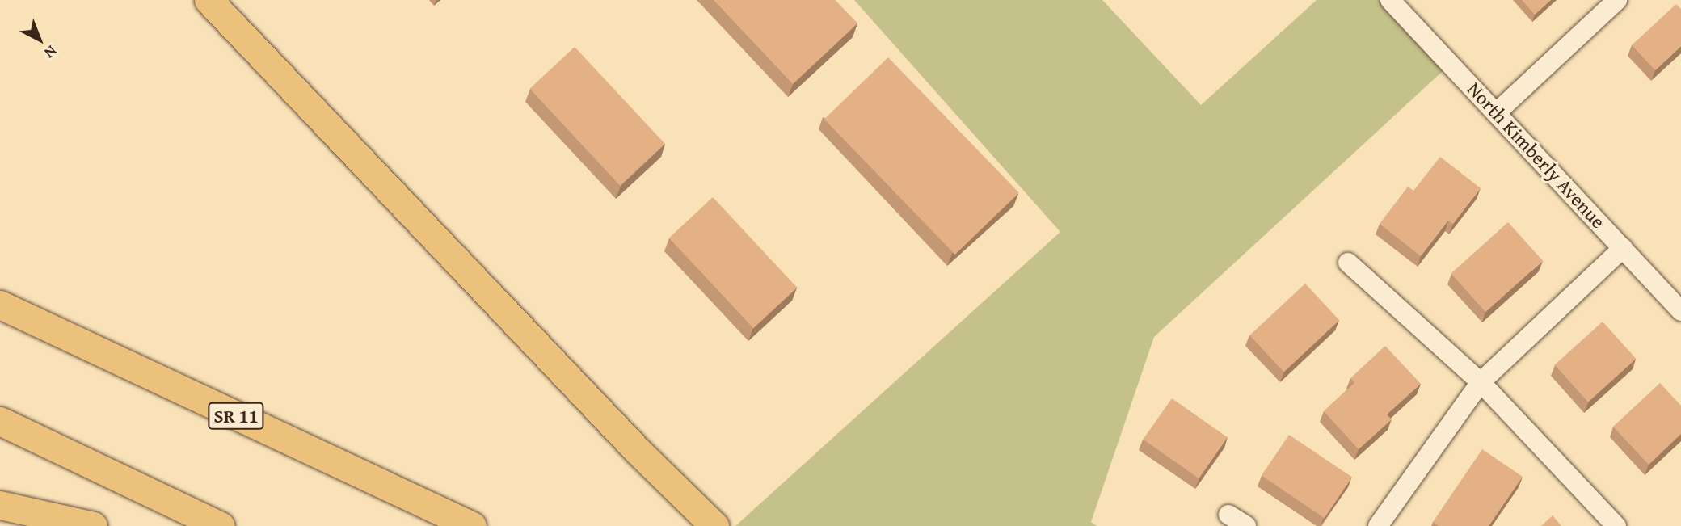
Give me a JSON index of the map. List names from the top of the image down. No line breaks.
{"streets":{"highway":["SR 11"],"street":["North Kimberly Avenue"]},"north":"bottom right"}
